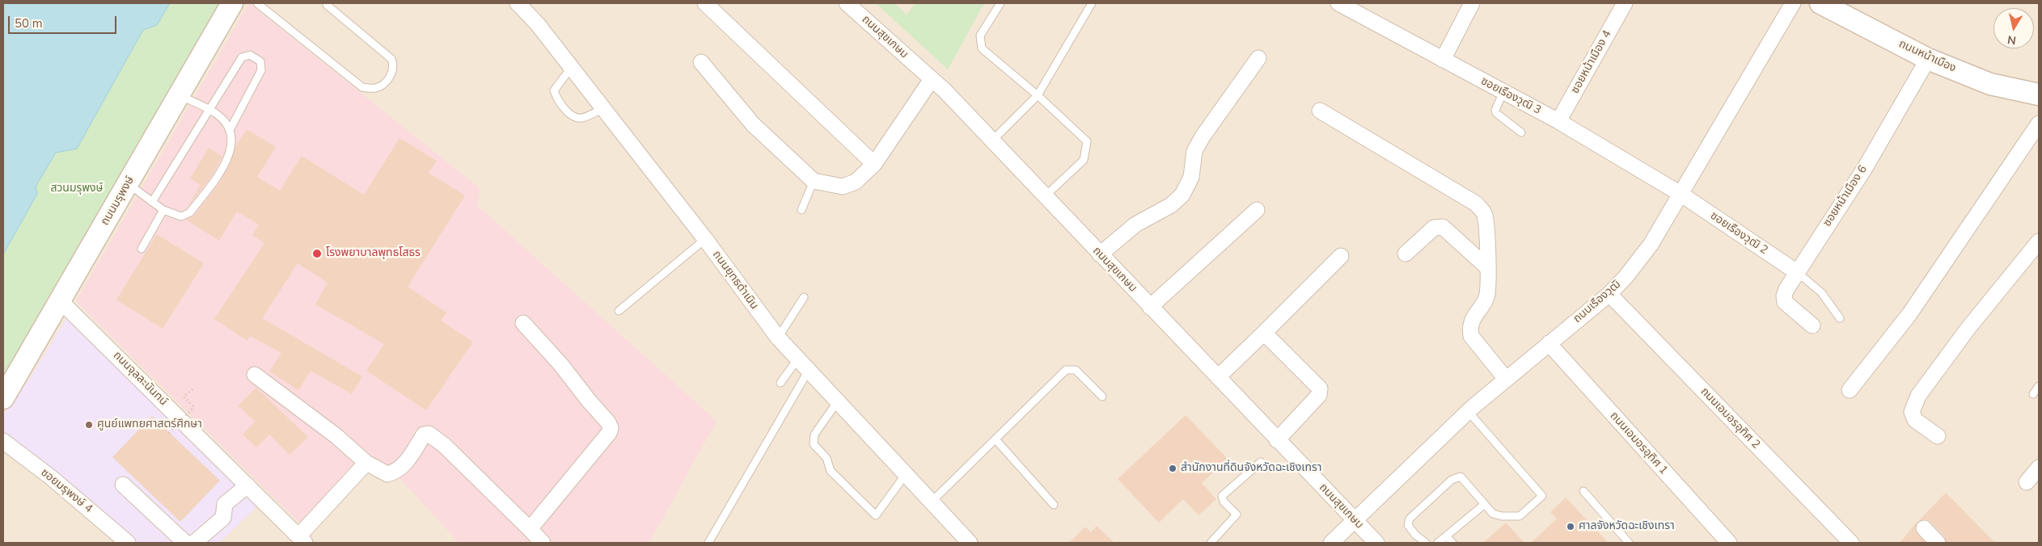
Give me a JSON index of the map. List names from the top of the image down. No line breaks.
{"streets":{"main road":["ถนนหน้าเมือง","ถนนมรุพงษ์"],"street":["ถนนสุขเกษม","ซอยหน้าเมือง 4","ซอยเรืองวุฒิ 3","ซอยหน้าเมือง 6","ซอยเรืองวุฒิ 2","ถนนยุทธดำเนิน","ถนนเรืองวุฒิ","ถนนจุลละนันทน์","ถนนเอมอรอุทิศ 2","ถนนเอมอรอุทิศ 1","ซอยมรุพงษ์ 4"]},"crossings":[["ถนนสุขเกษม","ถนนเรืองวุฒิ"],["ถนนหน้าเมือง","ซอยหน้าเมือง 6"],["ซอยหน้าเมือง 4","ซอยเรืองวุฒิ 3"],["ซอยเรืองวุฒิ 3","ซอยเรืองวุฒิ 2"],["ซอยเรืองวุฒิ 3","ถนนเรืองวุฒิ"],["ซอยหน้าเมือง 6","ซอยเรืองวุฒิ 2"],["ถนนมรุพงษ์","ถนนจุลละนันทน์"],["ซอยเรืองวุฒิ 2","ถนนเรืองวุฒิ"],["ถนนเรืองวุฒิ","ถนนเอมอรอุทิศ 2"],["ถนนเรืองวุฒิ","ถนนเอมอรอุทิศ 1"]],"parks":["สวนมรุพงษ์"],"places":["โรงพยาบาลพุทธโสธร","ศูนย์แพทยศาสตร์ศึกษา","สำนักงานที่ดินจังหวัดฉะเชิงเทรา","ศาลจังหวัดฉะเชิงเทรา"],"scale_bar":"50 m","north":"bottom"}
